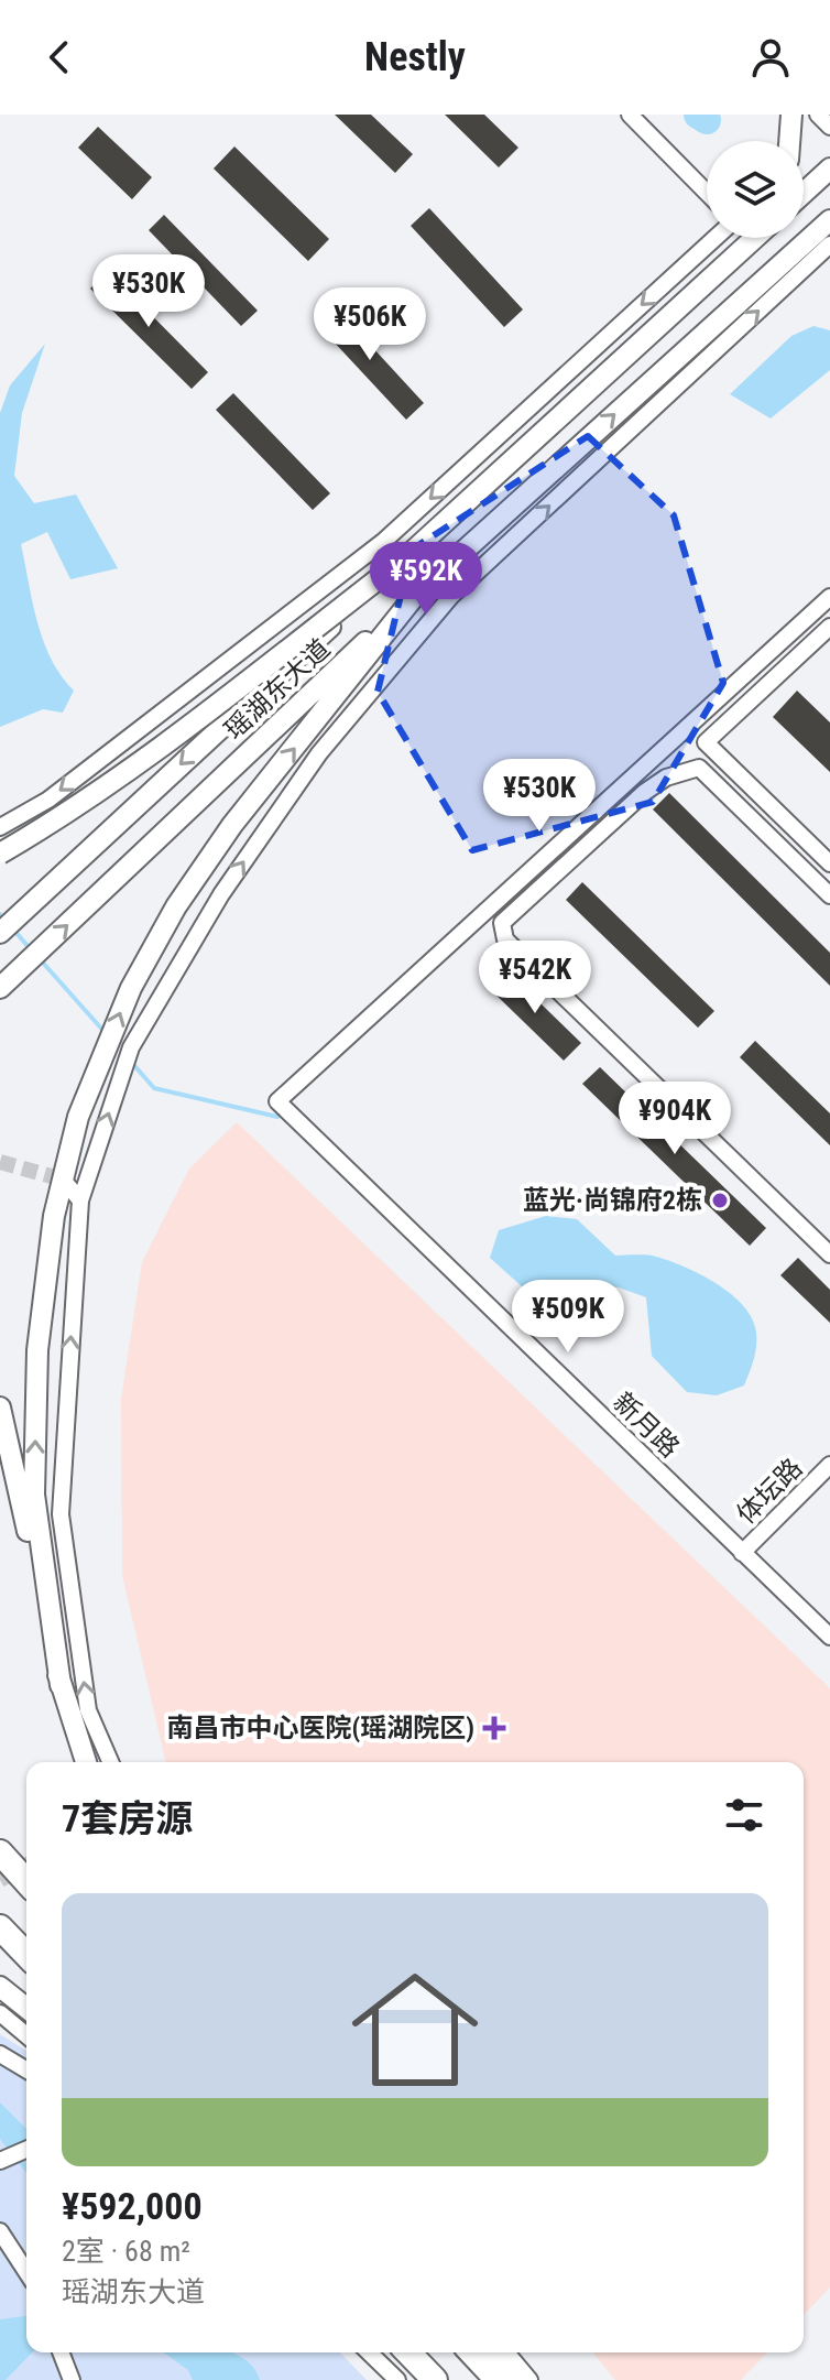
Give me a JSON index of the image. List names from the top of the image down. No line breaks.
{"streets":{"main road":["瑶湖东大道"],"street":["新月路","体坛路"]},"crossings":[["新月路","体坛路"]],"places":{"other":["蓝光·尚锦府2栋"],"health":["南昌市中心医院(瑶湖院区)"]},"page":{"header":"Nestly","price":["¥530K","¥506K","¥592K","¥530K","¥542K","¥904K","¥509K"],"heading":"7套房源","list":[{"name":"¥592,000","note":"2室 · 68 m² · 瑶湖东大道"}]}}
